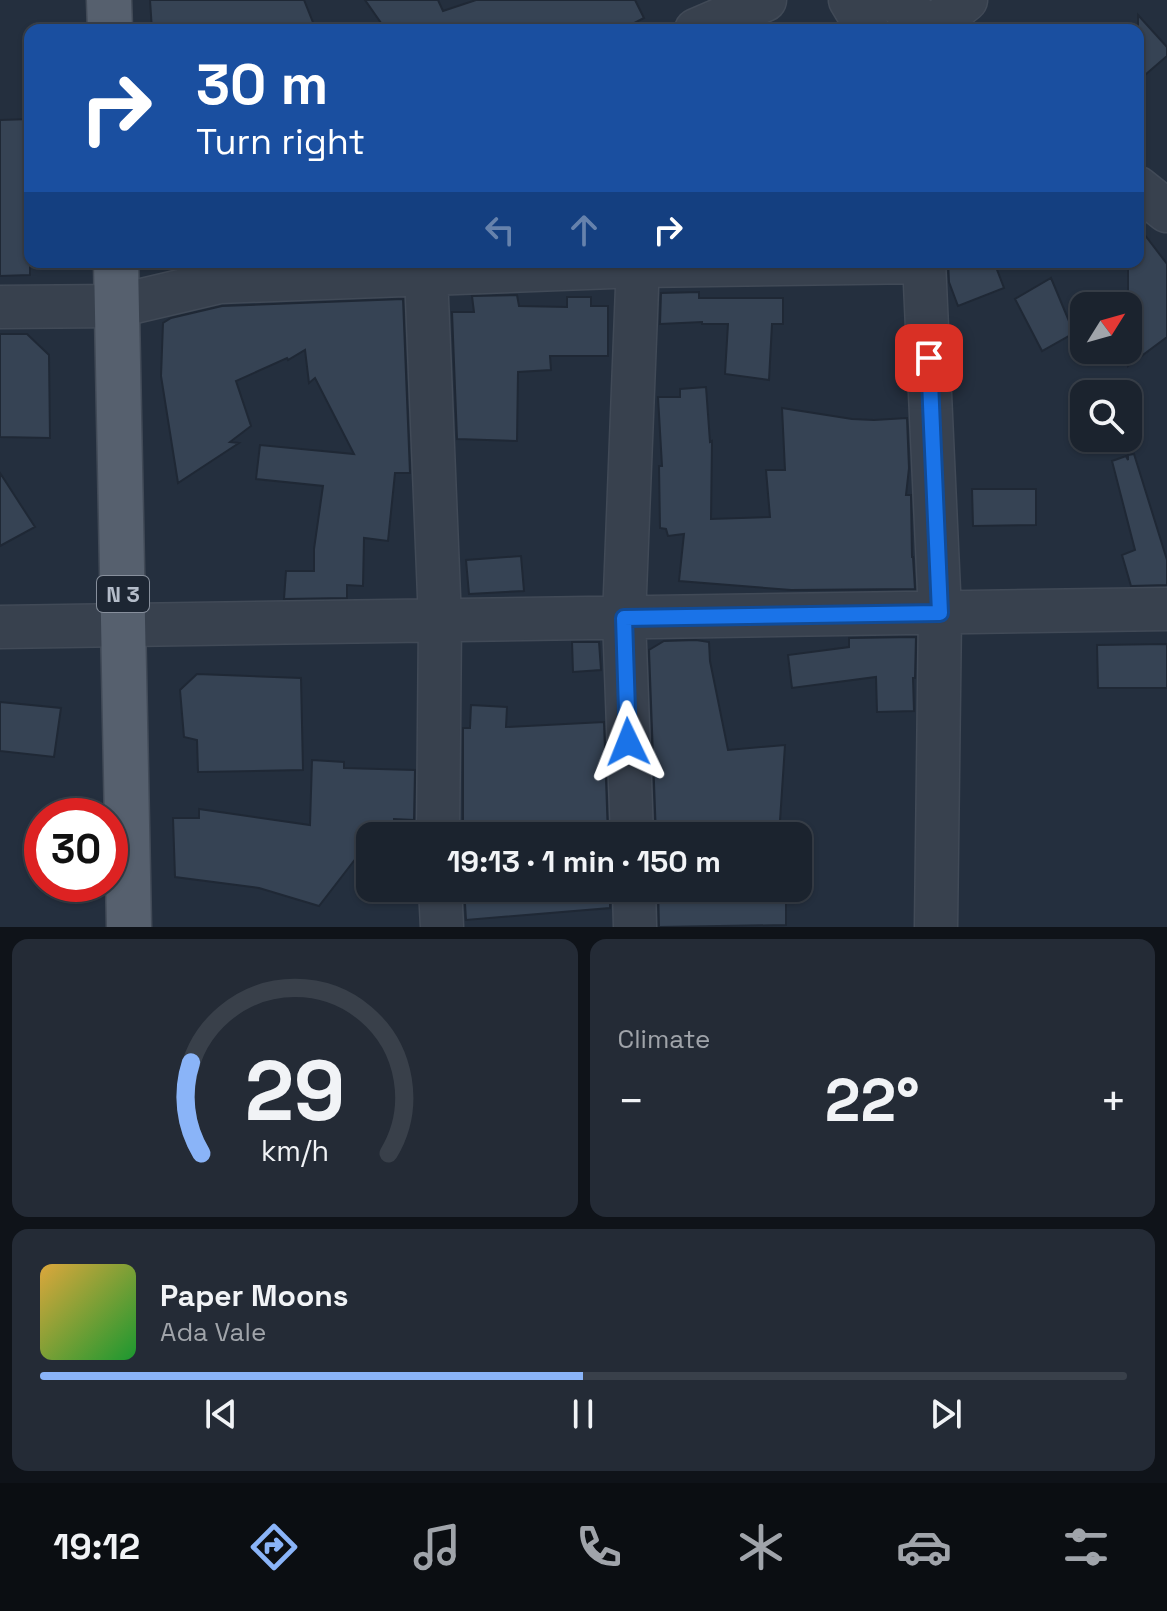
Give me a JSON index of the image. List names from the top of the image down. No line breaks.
{"streets":{"main road":["N 3"]},"north":"top right","page":{"turn":["30 m","Turn right"],"limit":"30","trip":"19:13 · 1 min · 150 m","tile":"Climate","heat":["−","22°","+"],"song":["Paper Moons","Ada Vale"],"tabs":"19:12","gauge":["29","km/h"]}}
